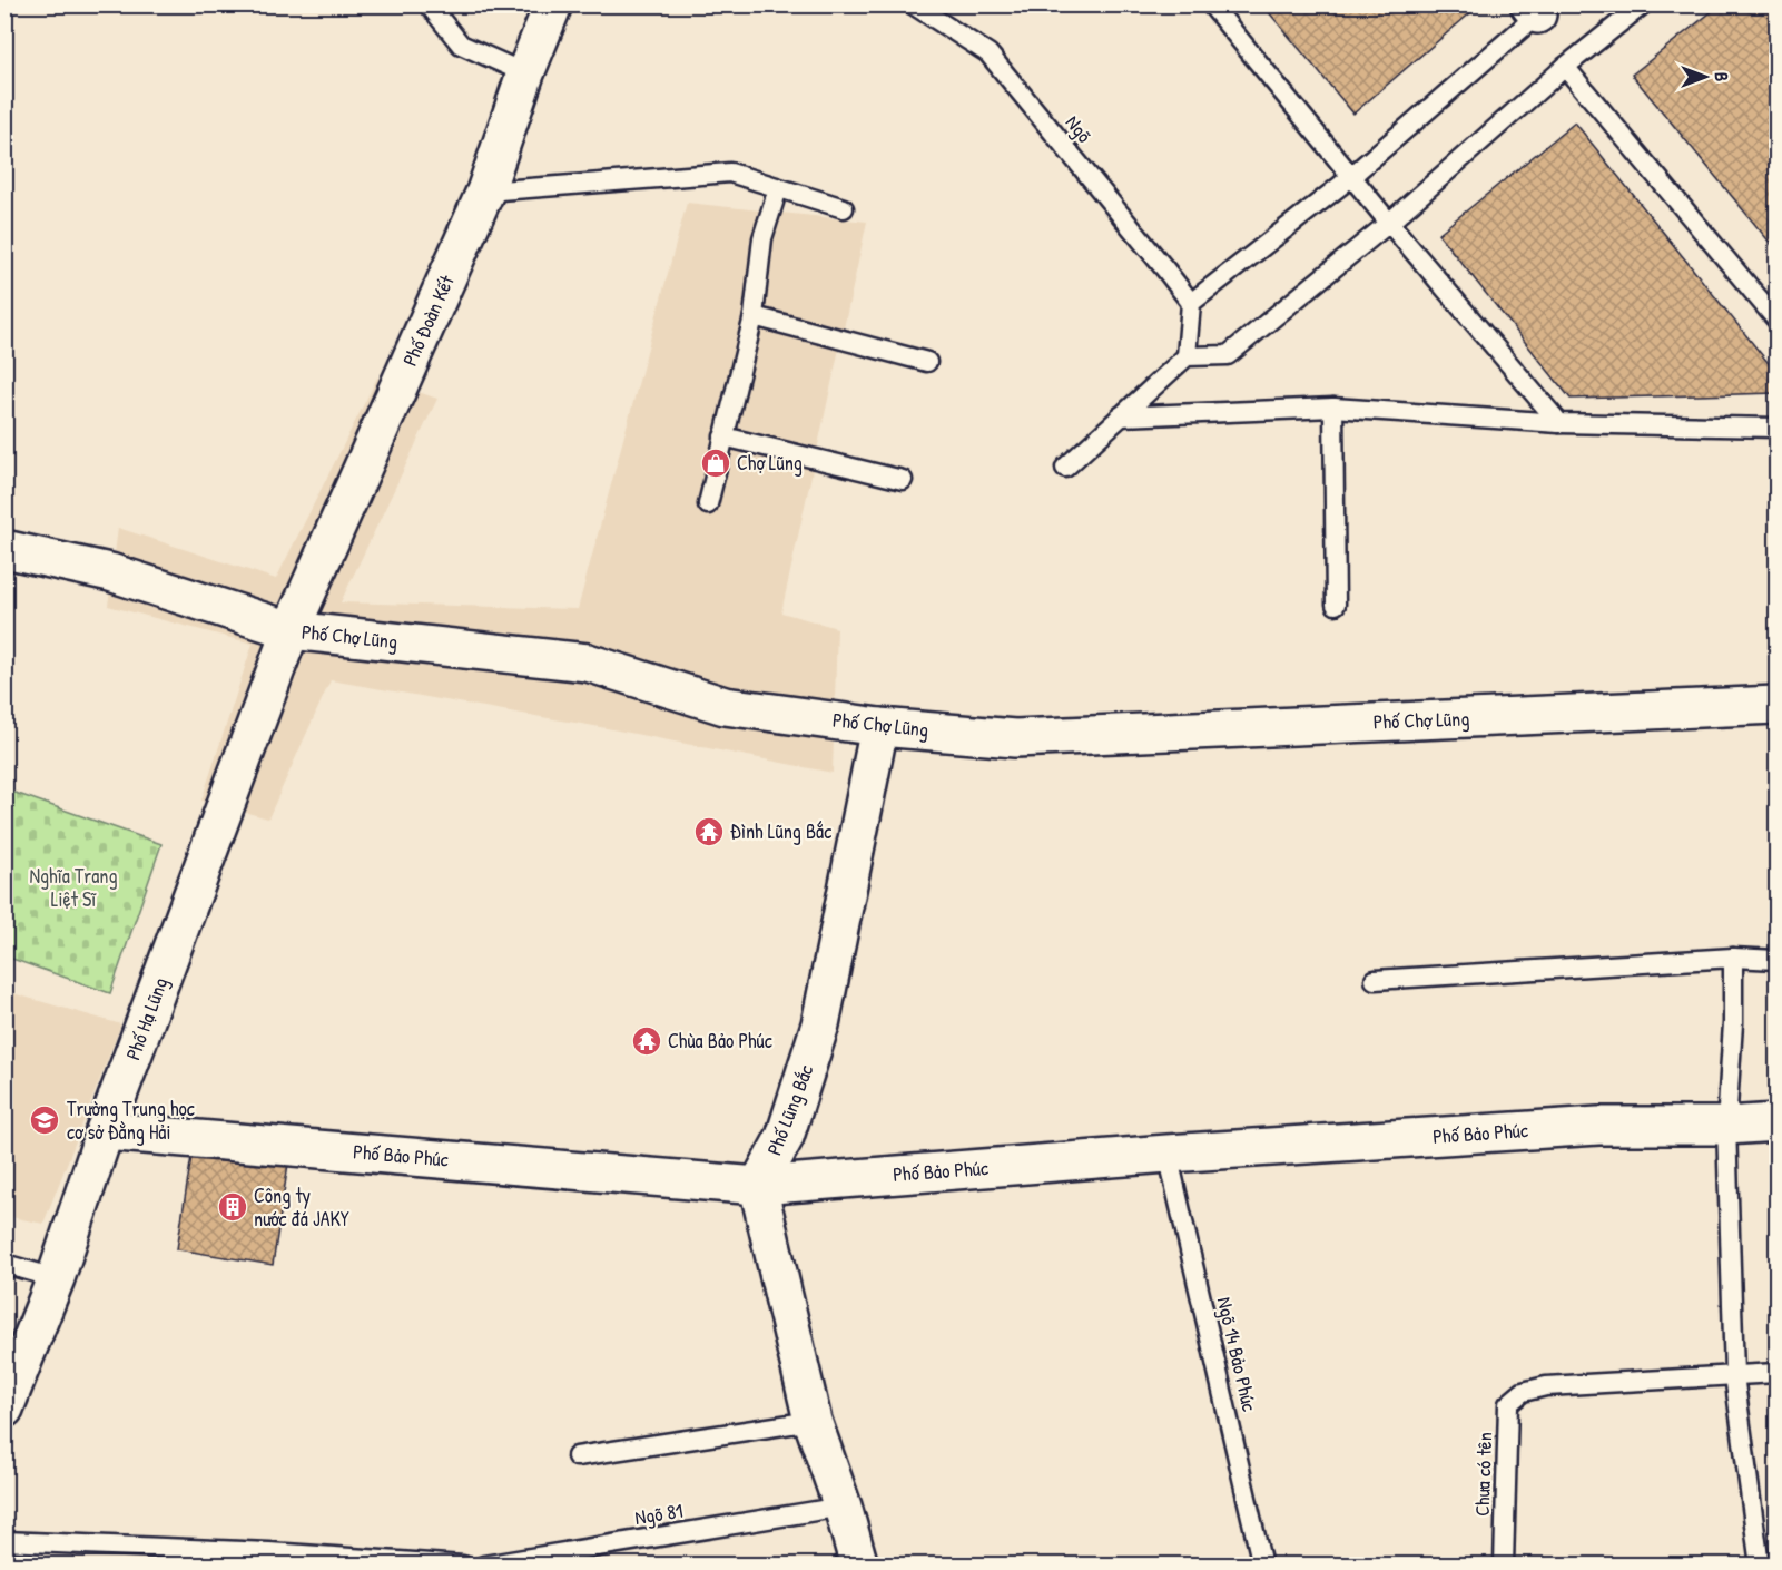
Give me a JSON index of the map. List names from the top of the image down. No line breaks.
{"streets":{"street":["Phố Đoàn Kết","Phố Chợ Lũng","Phố Hạ Lũng","Phố Lũng Bắc","Phố Bảo Phúc"],"lane":["Ngõ","Ngõ 14 Bảo Phúc","Chưa có tên","Ngõ 81"]},"crossings":[["Phố Đoàn Kết","Phố Chợ Lũng"],["Phố Đoàn Kết","Phố Hạ Lũng"],["Phố Chợ Lũng","Phố Hạ Lũng"],["Phố Chợ Lũng","Phố Lũng Bắc"],["Phố Hạ Lũng","Phố Bảo Phúc"],["Phố Lũng Bắc","Phố Bảo Phúc"],["Phố Bảo Phúc","Ngõ 14 Bảo Phúc"]],"parks":["Nghĩa Trang Liệt Sĩ"],"places":{"shop":["Chợ Lũng"],"temple":["Đình Lũng Bắc","Chùa Bảo Phúc"],"school or university":["Trường Trung học cơ sở Đằng Hải"],"building":["Công ty nước đá JAKY"]},"north":"right"}
